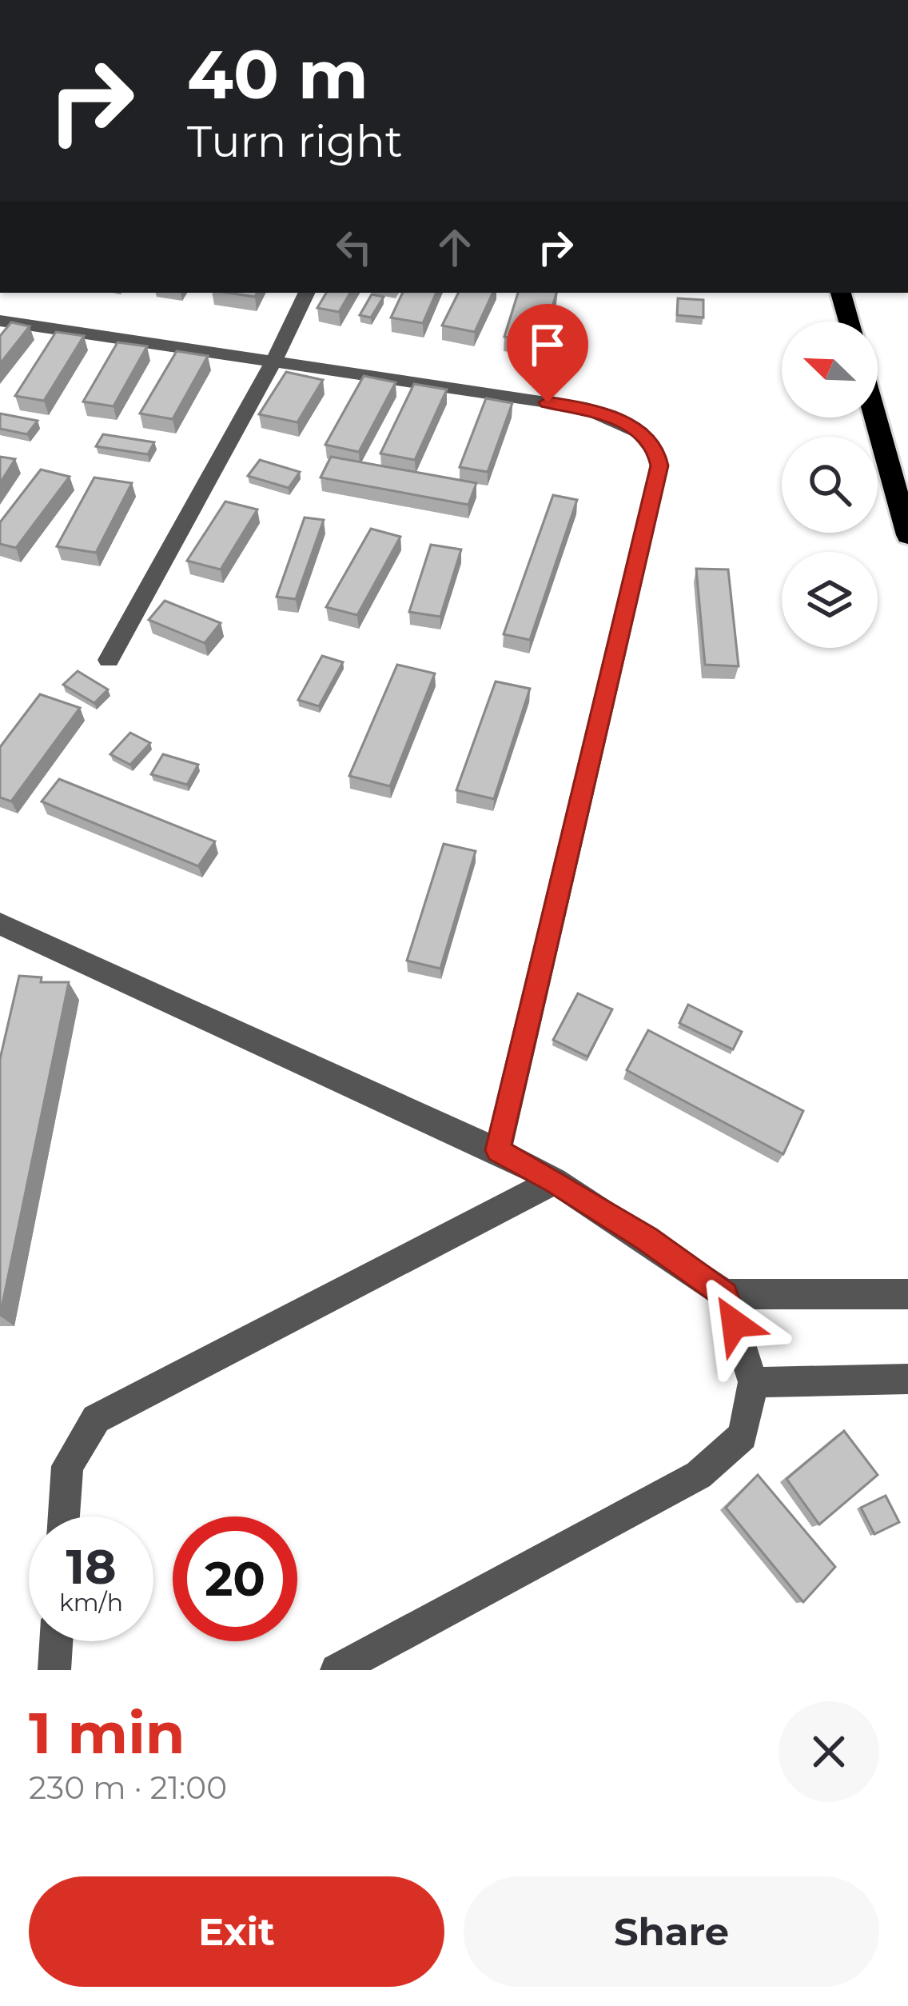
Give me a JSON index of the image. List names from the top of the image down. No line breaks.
{"north":"top left","page":{"turn":["40 m","Turn right"],"speed":"18 km/h","limit":"20","heading":["1 min","230 m · 21:00"],"buttons":["Exit","Share"]}}
